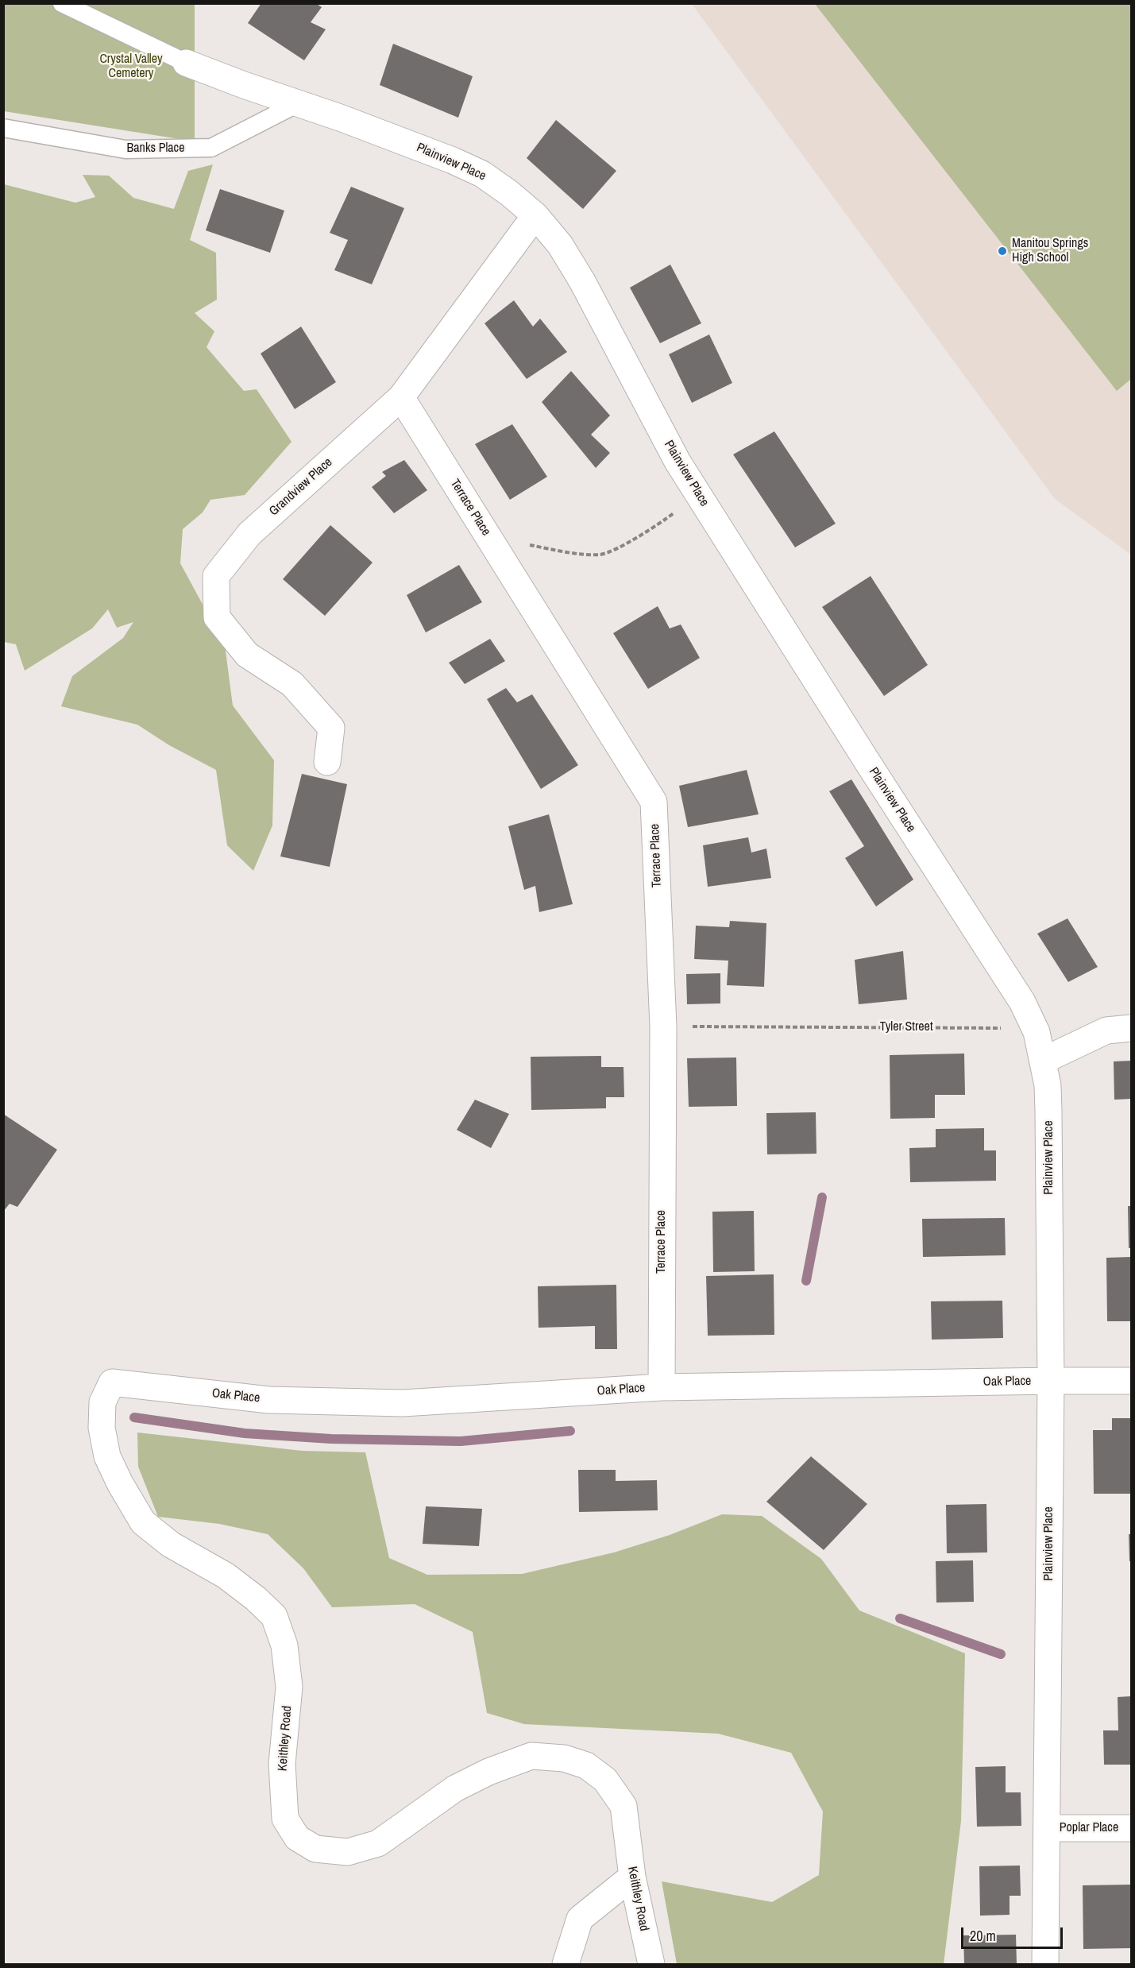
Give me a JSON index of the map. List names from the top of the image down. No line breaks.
{"streets":{"street":["Plainview Place","Grandview Place","Terrace Place","Oak Place","Keithley Road","Poplar Place"],"lane":["Banks Place"],"path":["Tyler Street"]},"crossings":[["Banks Place","Plainview Place"],["Plainview Place","Grandview Place"],["Plainview Place","Oak Place"],["Plainview Place","Poplar Place"],["Grandview Place","Terrace Place"],["Terrace Place","Tyler Street"],["Terrace Place","Oak Place"],["Oak Place","Keithley Road"]],"parks":["Crystal Valley Cemetery"],"places":["Manitou Springs High School"],"scale_bar":"20 m"}
